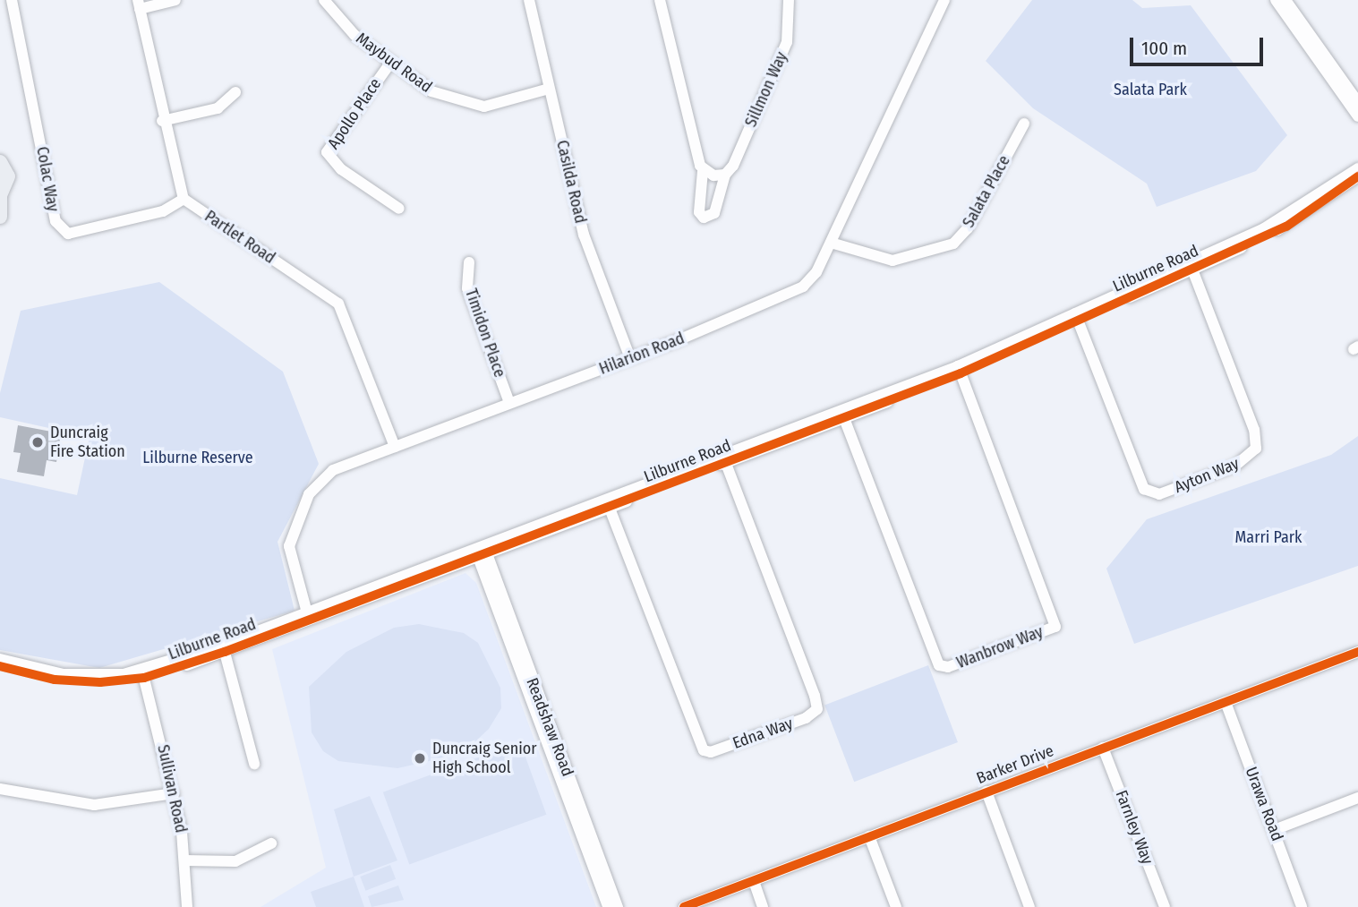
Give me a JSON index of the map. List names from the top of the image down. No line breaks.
{"streets":{"street":["Maybud Road","Sillmon Way","Apollo Place","Colac Way","Casilda Road","Salata Place","Partlet Road","Lilburne Road","Timidon Place","Hilarion Road","Ayton Way","Wanbrow Way","Readshaw Road","Edna Way","Barker Drive","Sullivan Road","Urawa Road","Farnley Way"]},"crossings":[["Maybud Road","Apollo Place"],["Maybud Road","Casilda Road"],["Colac Way","Partlet Road"],["Casilda Road","Hilarion Road"],["Salata Place","Hilarion Road"],["Partlet Road","Hilarion Road"],["Lilburne Road","Hilarion Road"],["Lilburne Road","Ayton Way"],["Lilburne Road","Wanbrow Way"],["Lilburne Road","Readshaw Road"],["Lilburne Road","Edna Way"],["Lilburne Road","Sullivan Road"],["Timidon Place","Hilarion Road"],["Barker Drive","Urawa Road"],["Barker Drive","Farnley Way"]],"parks":["Salata Park","Lilburne Reserve","Marri Park"],"places":["Duncraig Fire Station","Duncraig Senior High School"],"scale_bar":"100 m"}
